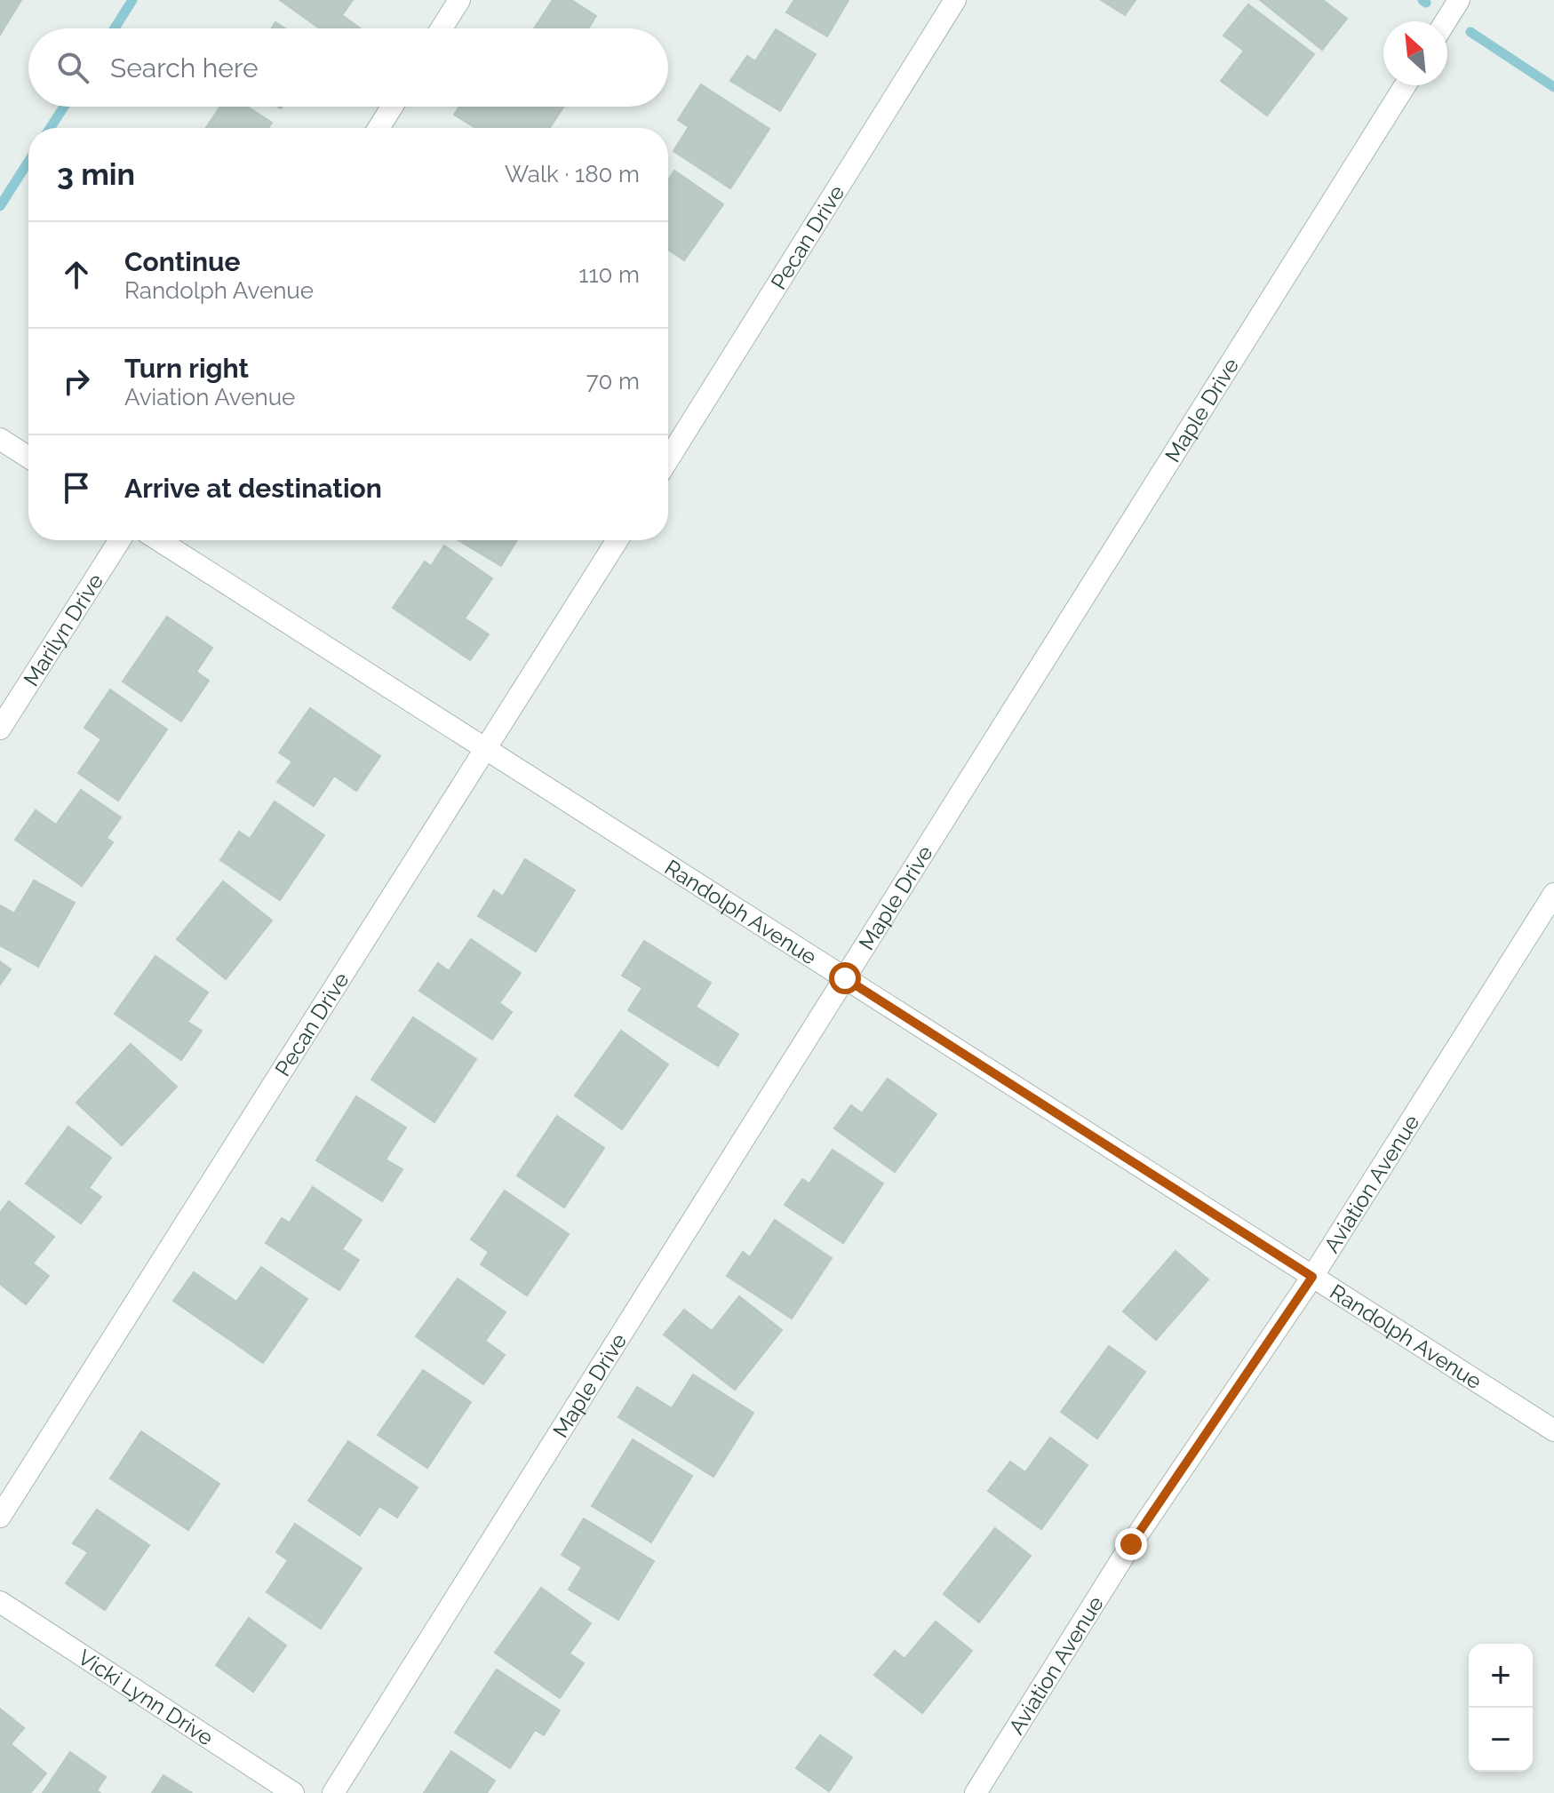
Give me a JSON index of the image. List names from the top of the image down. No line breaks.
{"streets":{"street":["Pecan Drive","Maple Drive","Marilyn Drive","Randolph Avenue","Aviation Avenue","Vicki Lynn Drive"]},"crossings":[["Pecan Drive","Randolph Avenue"],["Maple Drive","Randolph Avenue"],["Randolph Avenue","Aviation Avenue"]],"north":"top left","page":{"search":"Search here","heading":["3 min","Walk · 180 m"],"list":[["Continue","Randolph Avenue","110 m"],["Turn right","Aviation Avenue","70 m"],"Arrive at destination"],"map_buttons":["+","−"]}}
